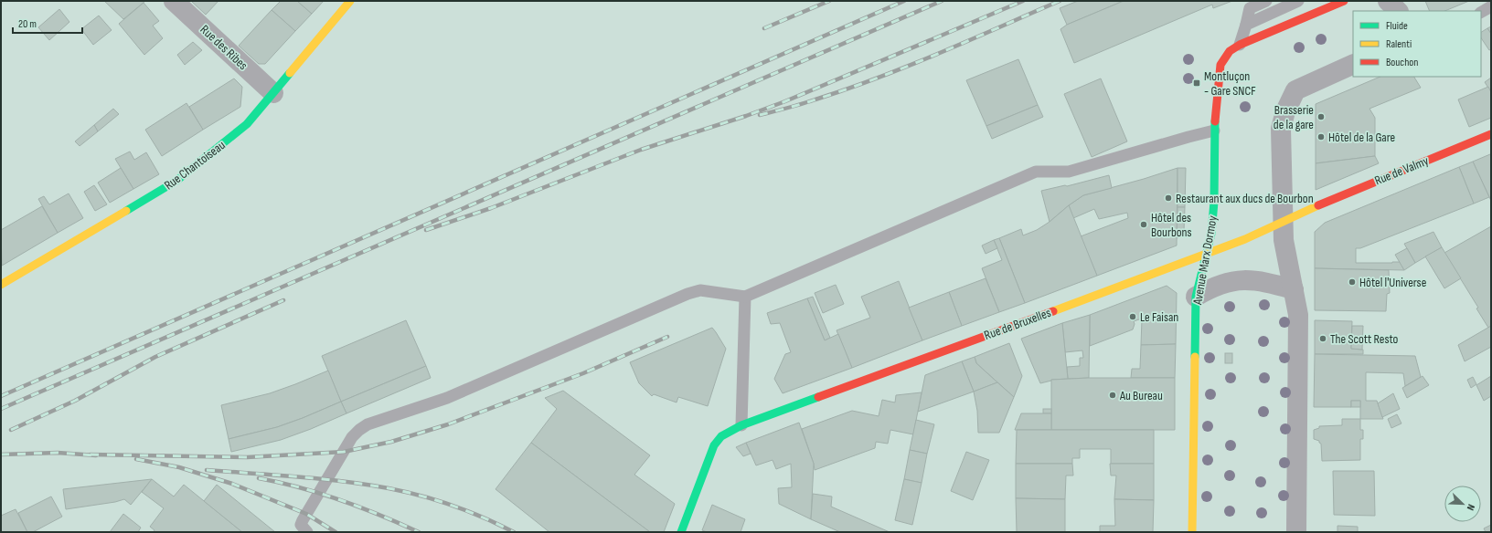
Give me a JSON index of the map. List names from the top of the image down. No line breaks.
{"streets":{"street":["Rue des Ribes","Rue Chantoiseau","Rue de Valmy","Avenue Marx Dormoy","Rue de Bruxelles"]},"crossings":[["Rue des Ribes","Rue Chantoiseau"],["Rue de Valmy","Rue de Bruxelles"],["Avenue Marx Dormoy","Rue de Bruxelles"]],"places":{"transit":["Montluçon - Gare SNCF"],"other":["Brasserie de la gare","Hôtel de la Gare","Restaurant aux ducs de Bourbon","Hôtel des Bourbons","Hôtel l'Universe","Le Faisan","The Scott Resto","Au Bureau"]},"legend":["Fluide","Ralenti","Bouchon"],"scale_bar":"20 m","north":"bottom right"}
